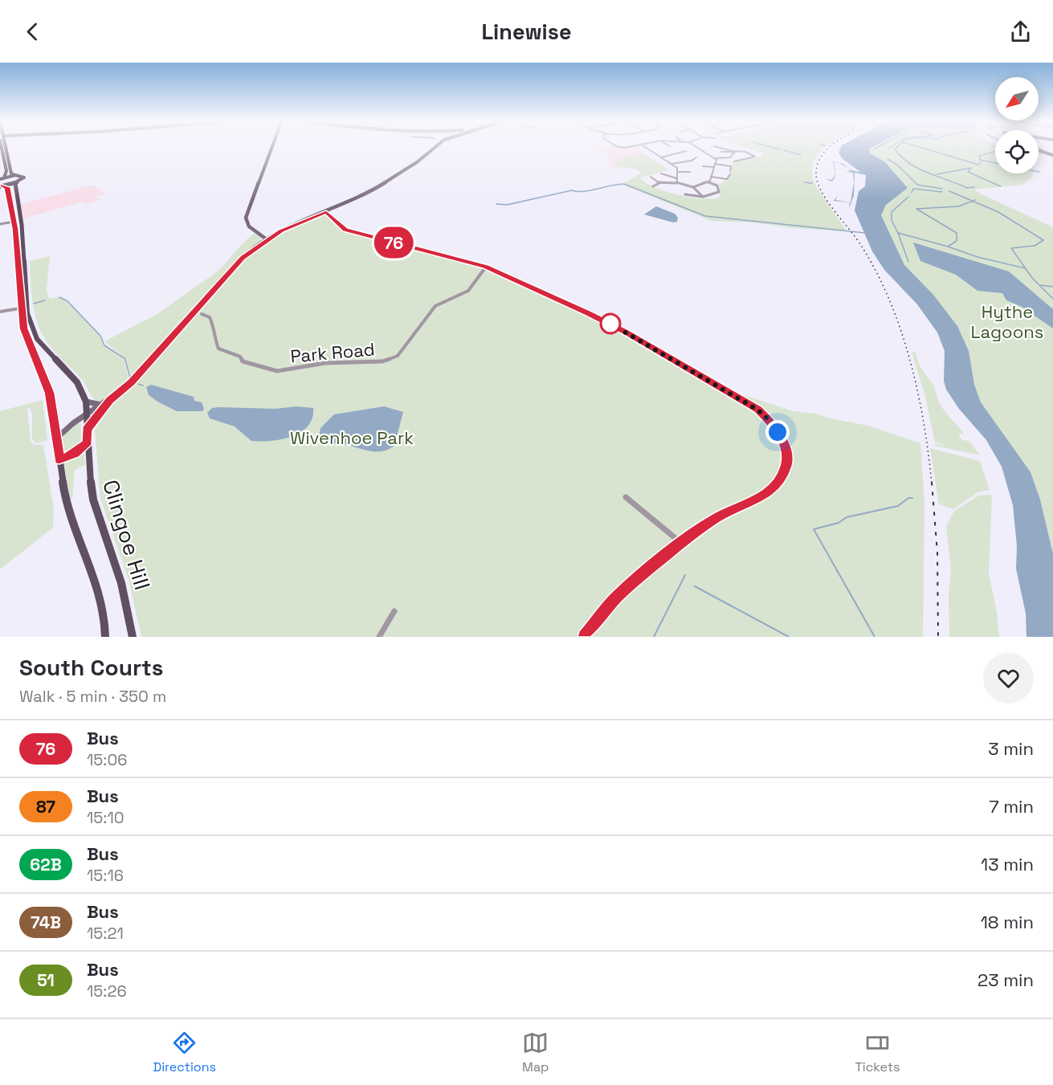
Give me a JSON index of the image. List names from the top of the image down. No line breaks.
{"streets":{"main road":["Clingoe Hill"],"street":["Park Road"]},"parks":["Hythe Lagoons","Wivenhoe Park"],"lines":["bus line 76"],"north":"bottom left","page":{"header":"Linewise","on_map":"76","heading":["South Courts","Walk · 5 min · 350 m"],"list":[{"mark":"76","name":"Bus","note":"15:06","value":"3 min"},{"mark":"87","name":"Bus","note":"15:10","value":"7 min"},{"mark":"62B","name":"Bus","note":"15:16","value":"13 min"},{"mark":"74B","name":"Bus","note":"15:21","value":"18 min"},{"mark":"51","name":"Bus","note":"15:26","value":"23 min"}],"tabs":["Directions","Map","Tickets"]}}
